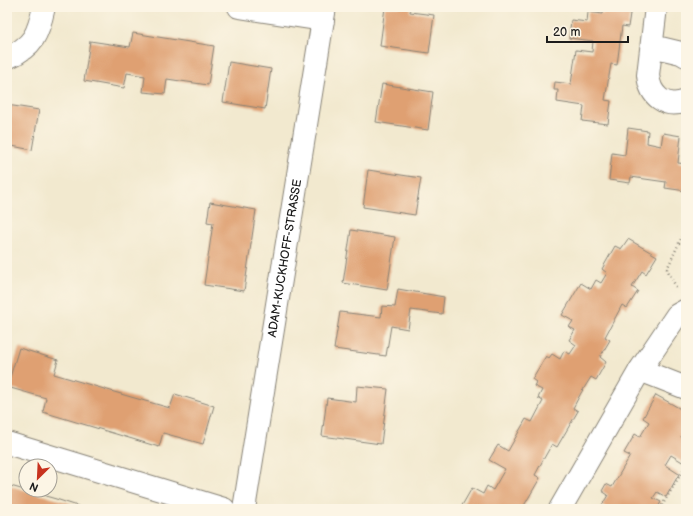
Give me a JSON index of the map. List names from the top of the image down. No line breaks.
{"streets":{"street":["ADAM-KUCKHOFF-STRASSE"]},"scale_bar":"20 m","north":"bottom left"}
